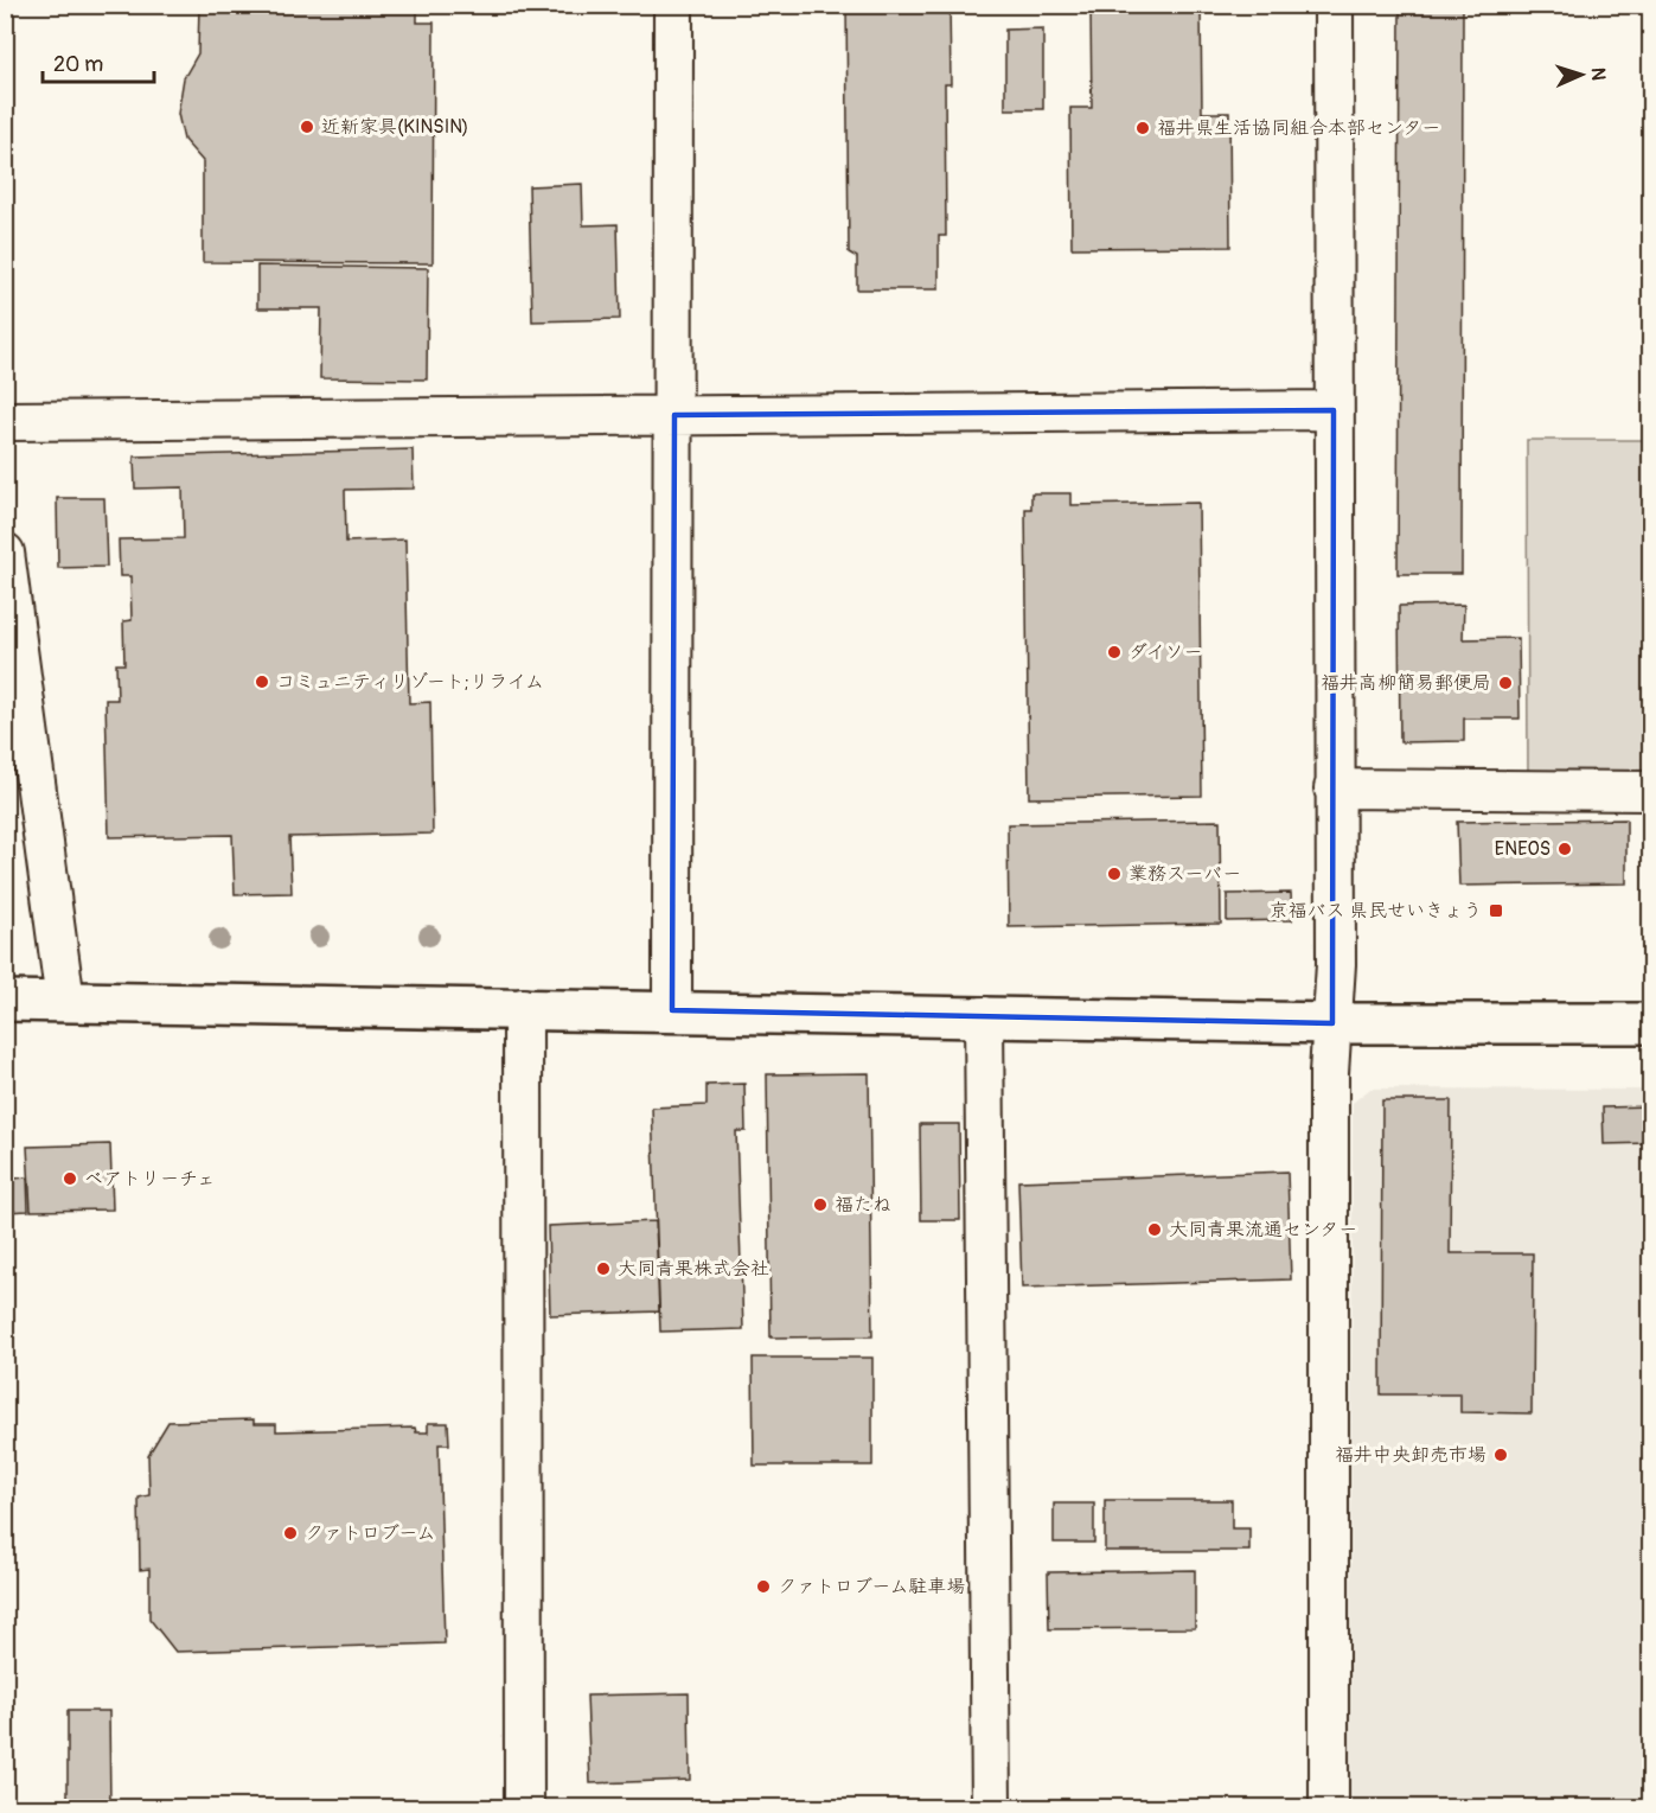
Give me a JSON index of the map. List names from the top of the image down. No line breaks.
{"places":{"other":["近新家具(KINSIN)","福井県生活協同組合本部センター","ダイソー","コミュニティリゾート;リライム","福井高柳簡易郵便局","ENEOS","業務スーパー","ベアトリーチェ","福たね","大同青果流通センター","大同青果株式会社","福井中央卸売市場","クァトロブーム","クァトロブーム駐車場"],"transit":["京福バス 県民せいきょう"]},"scale_bar":"20 m","north":"right"}
